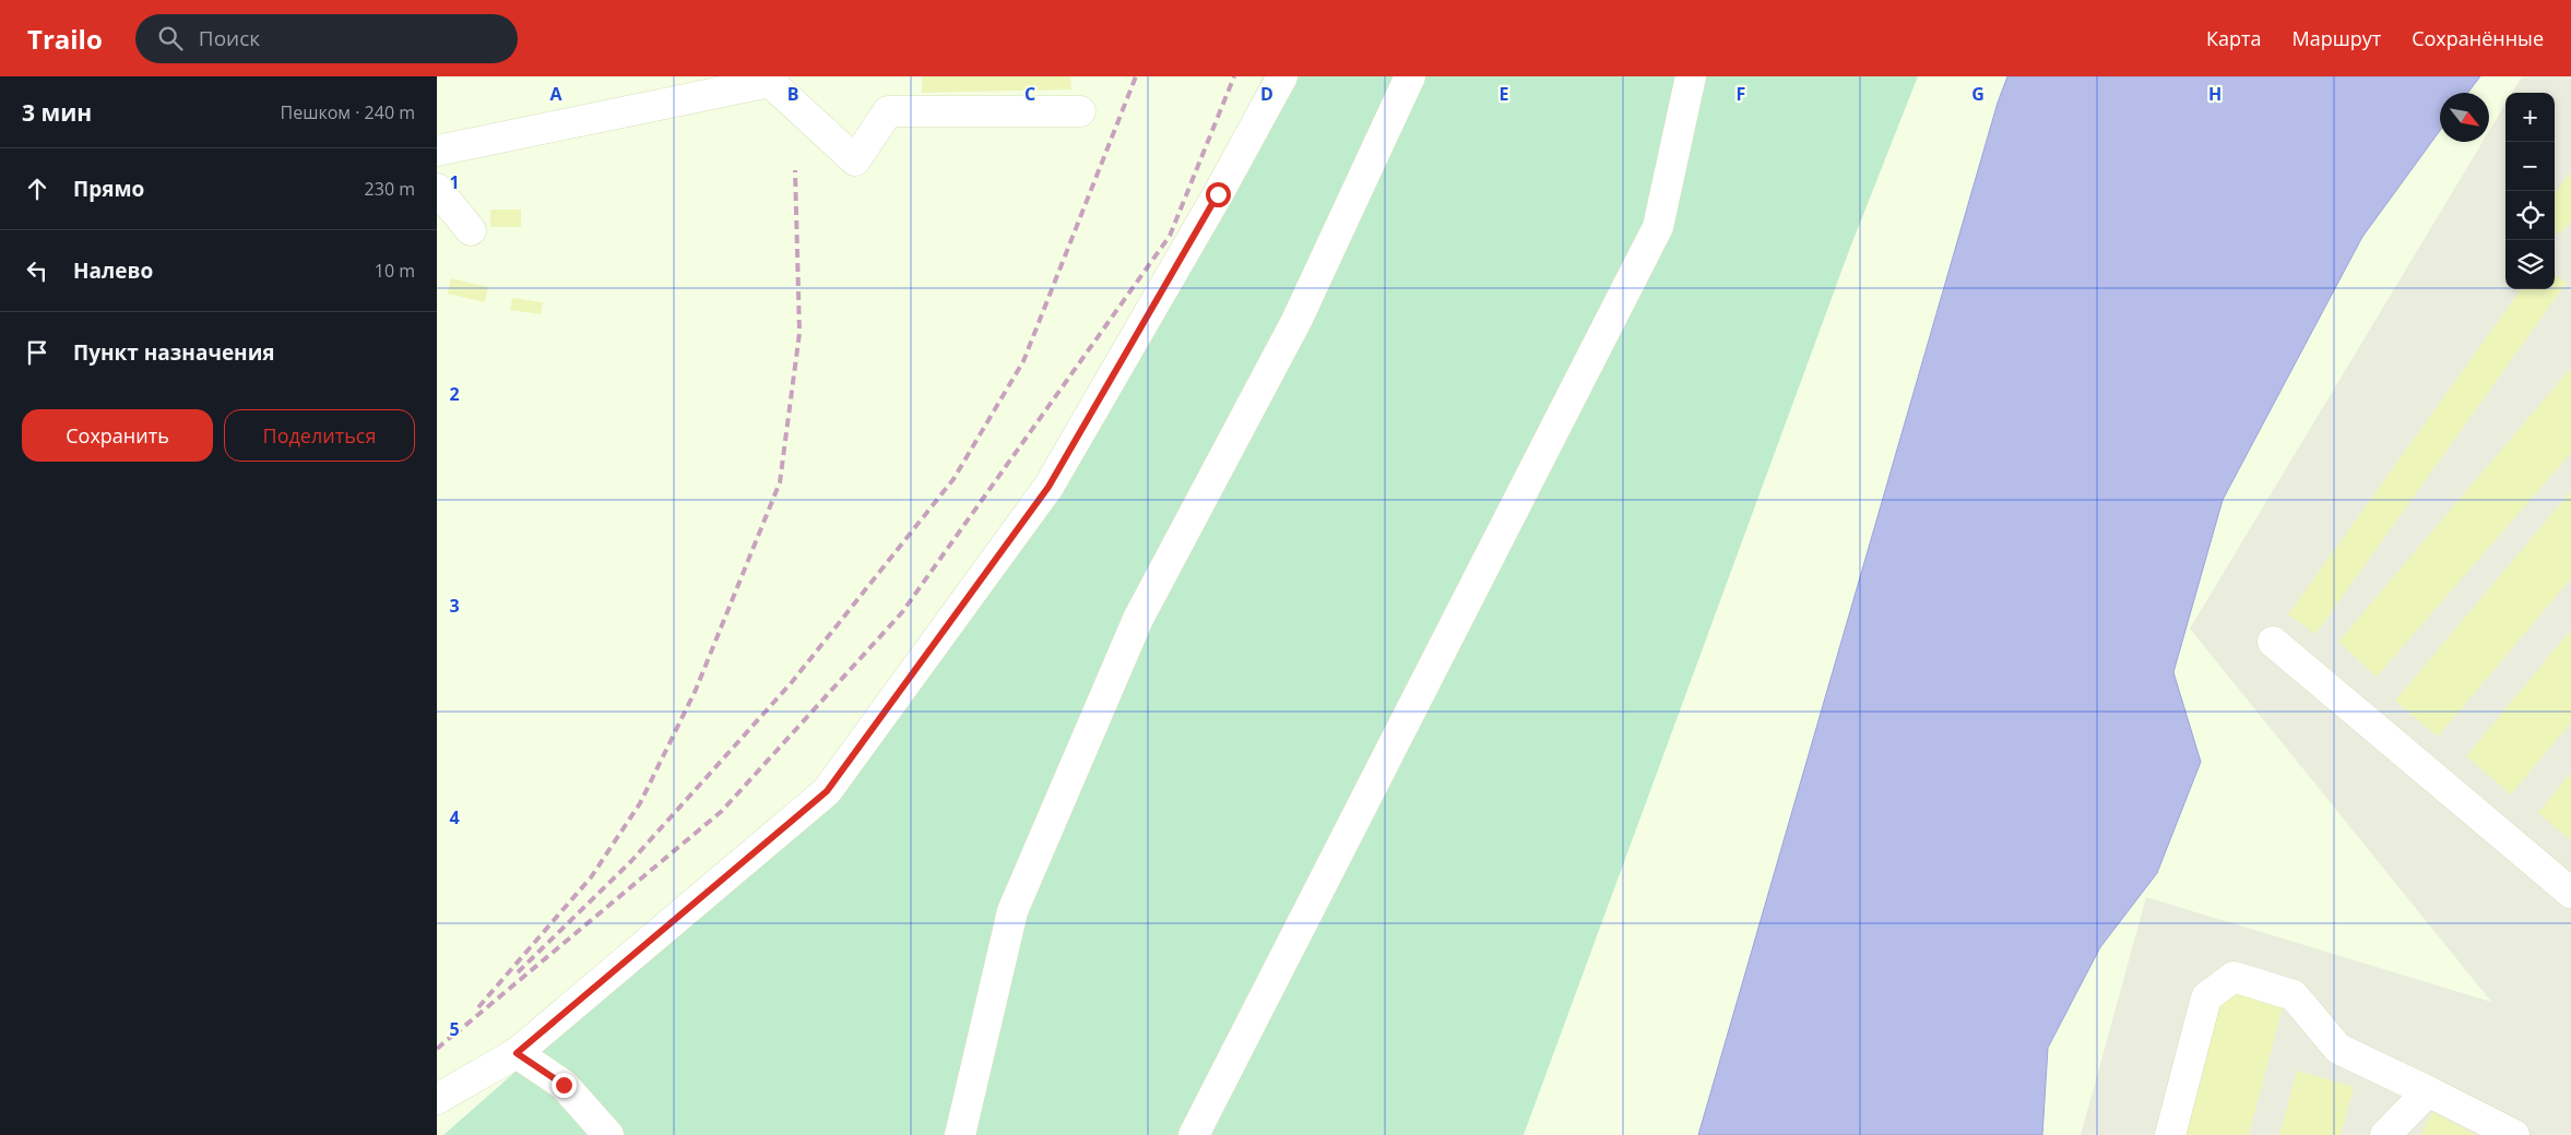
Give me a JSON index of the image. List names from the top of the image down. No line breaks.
{"north":"bottom right","page":{"header":"Trailo","search":"Поиск","nav":["Карта","Маршрут","Сохранённые"],"heading":["3 мин","Пешком · 240 m"],"map_buttons":["+","−"],"list":[["Прямо","230 m"],["Налево","10 m"],"Пункт назначения"],"buttons":["Сохранить","Поделиться"]},"grid":{"columns":["A","B","C","D","E","F","G","H"],"rows":["1","2","3","4","5"]}}
